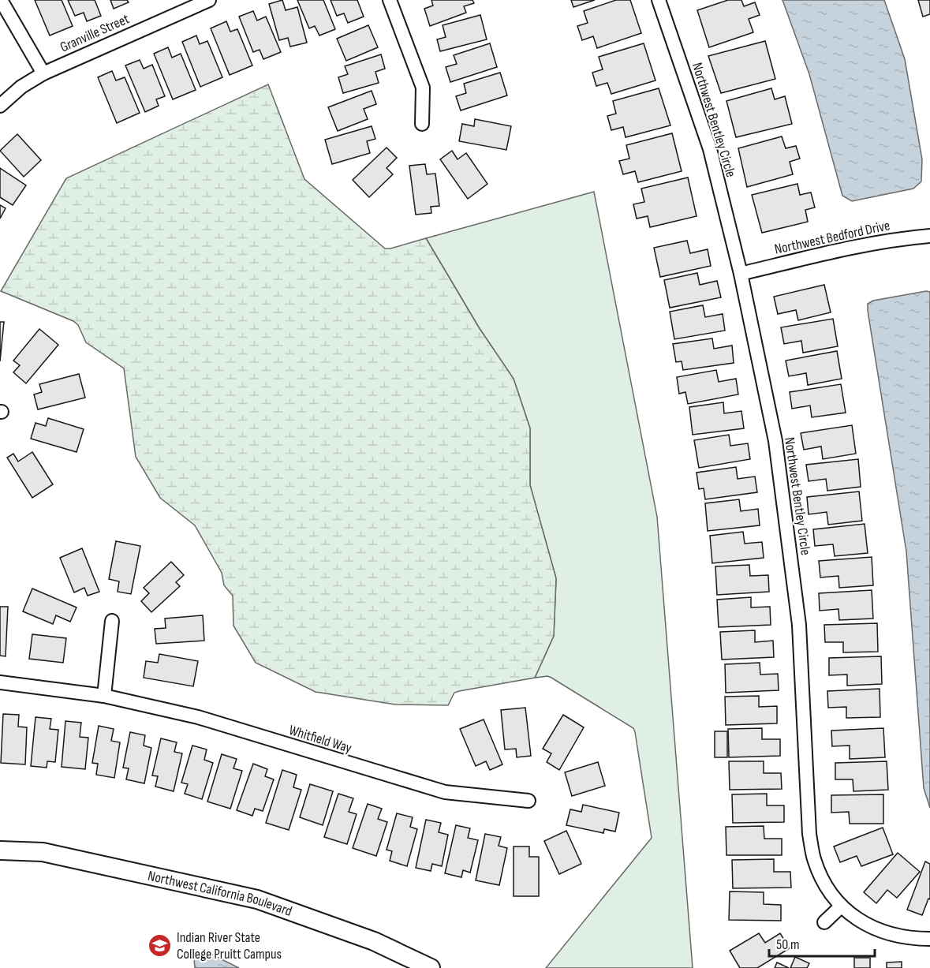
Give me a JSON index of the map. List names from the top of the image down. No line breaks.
{"streets":{"street":["Granville Street","Northwest Bentley Circle","Northwest Bedford Drive","Whitfield Way","Northwest California Boulevard"]},"crossings":[["Northwest Bentley Circle","Northwest Bedford Drive"]],"places":{"school or university":["Indian River State College Pruitt Campus"]},"scale_bar":"50 m"}
